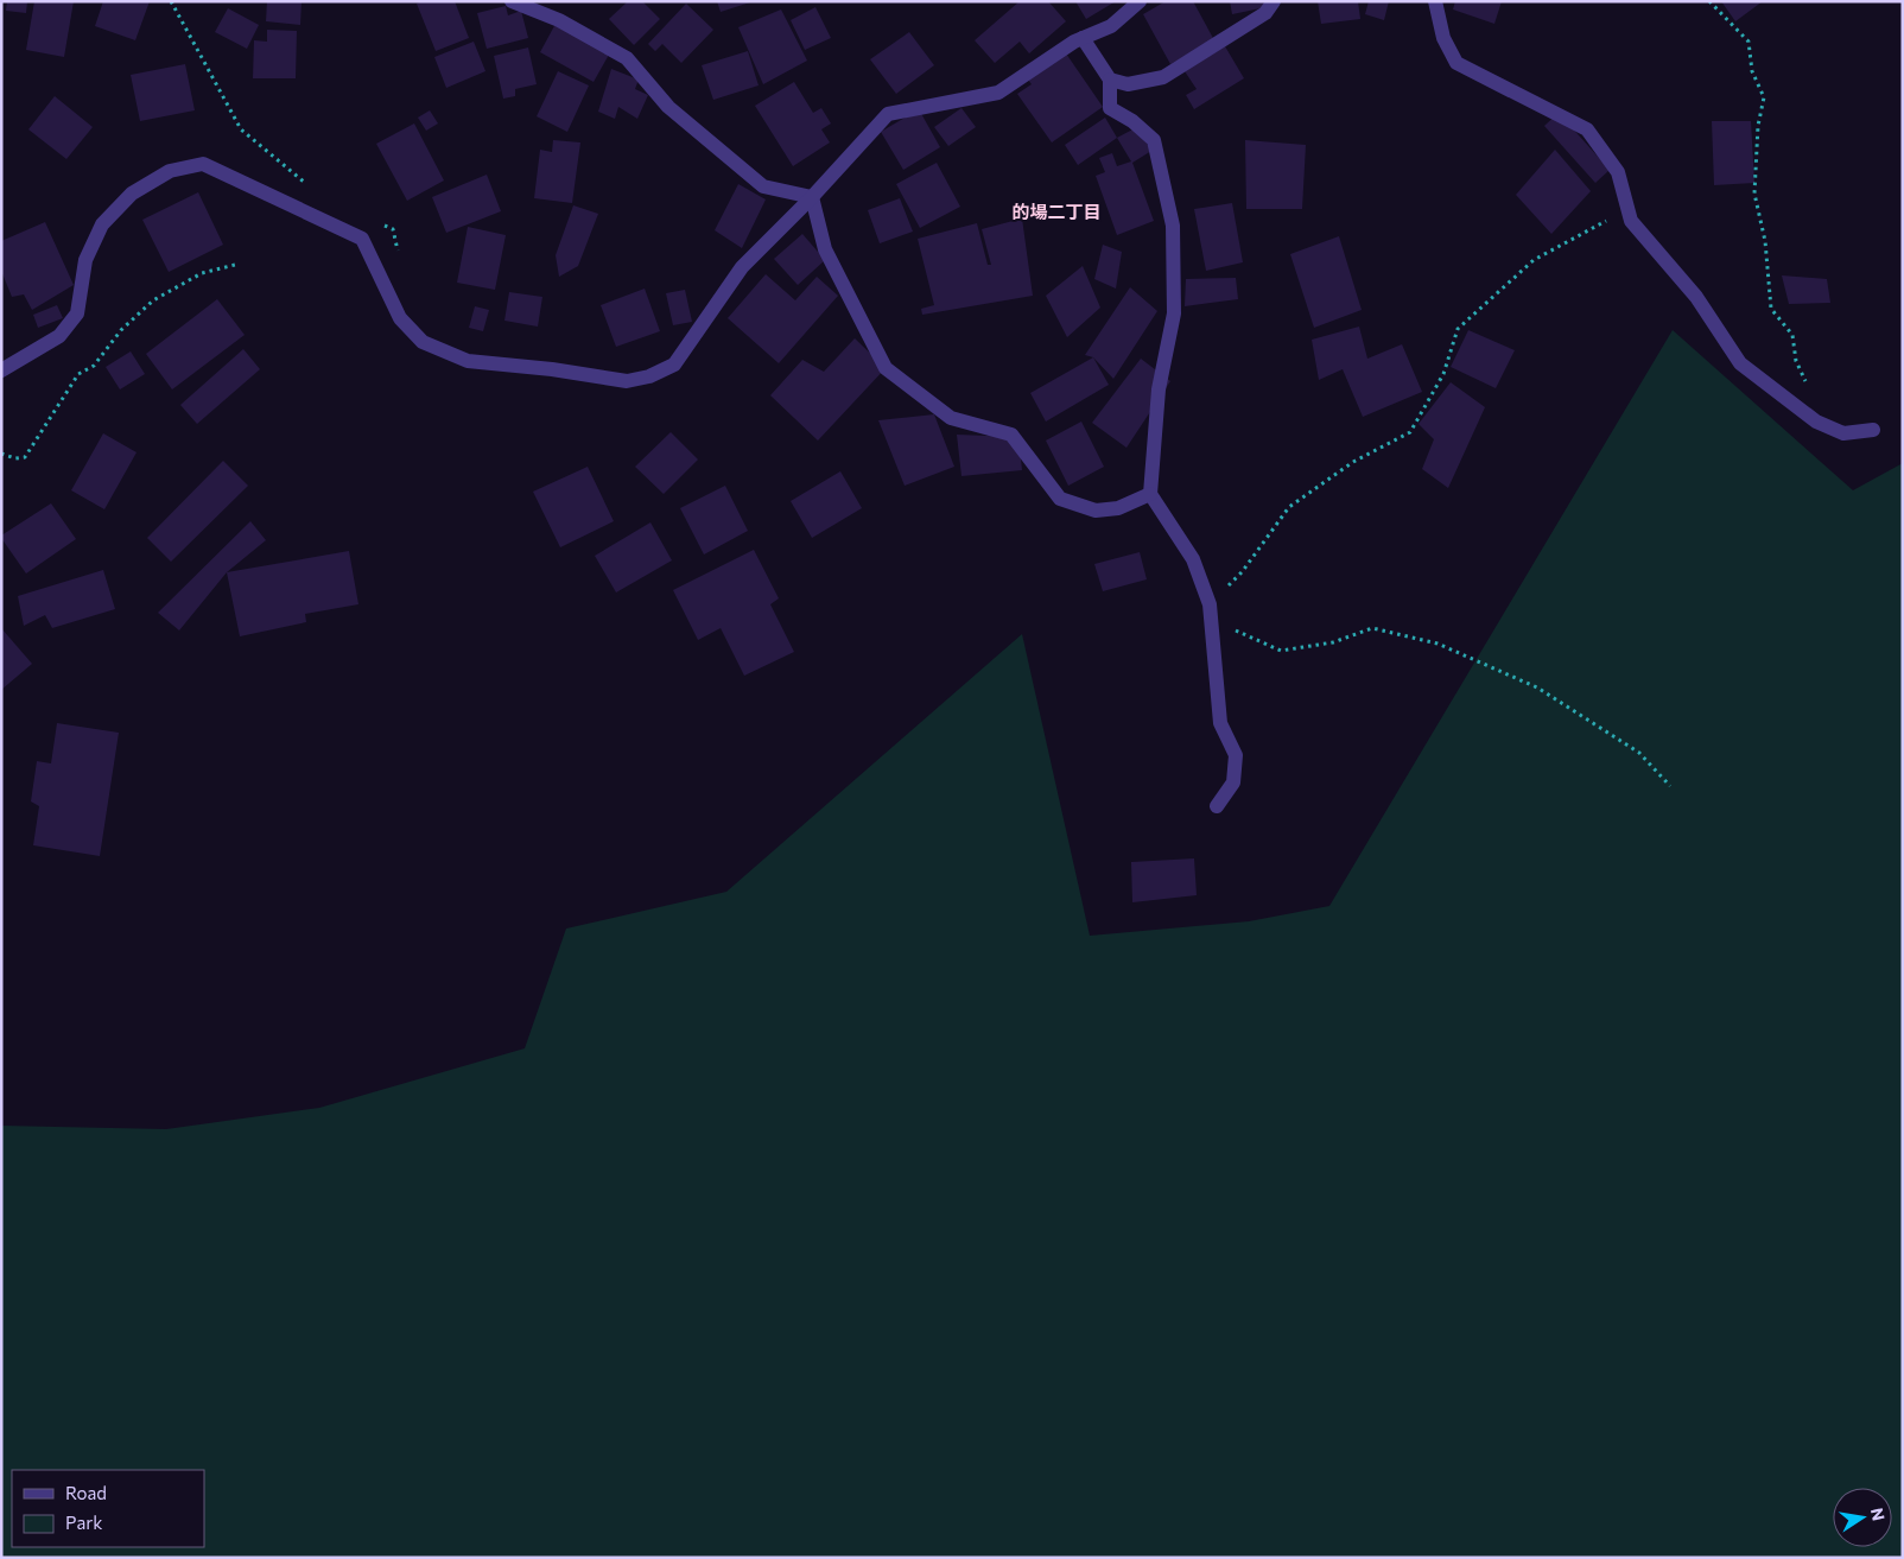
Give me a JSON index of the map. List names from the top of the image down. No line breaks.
{"districts":["的場二丁目"],"legend":["Road","Park"],"north":"right"}
